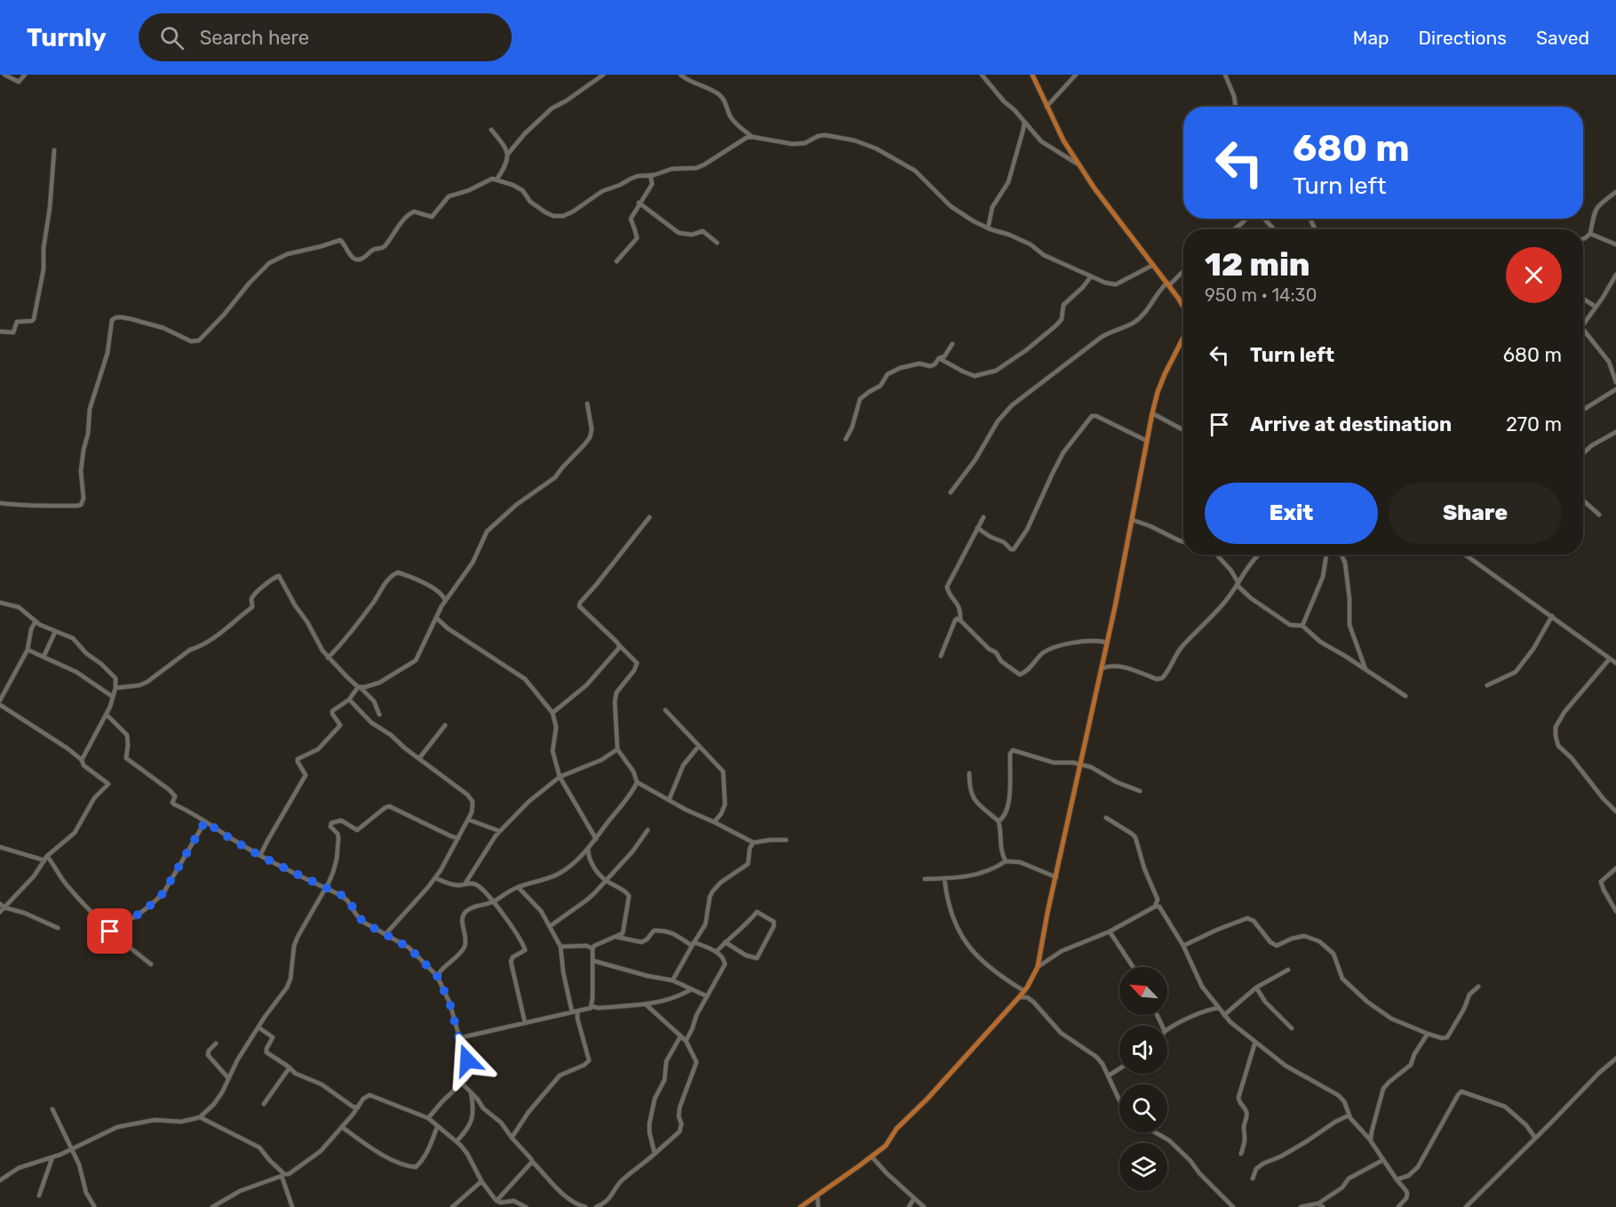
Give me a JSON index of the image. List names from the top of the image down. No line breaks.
{"north":"top left","page":{"header":"Turnly","search":"Search here","nav":["Map","Directions","Saved"],"turn":["680 m","Turn left"],"heading":["12 min","950 m · 14:30"],"list":[{"name":"Turn left","value":"680 m"},{"name":"Arrive at destination","value":"270 m"}],"buttons":["Exit","Share"]}}
